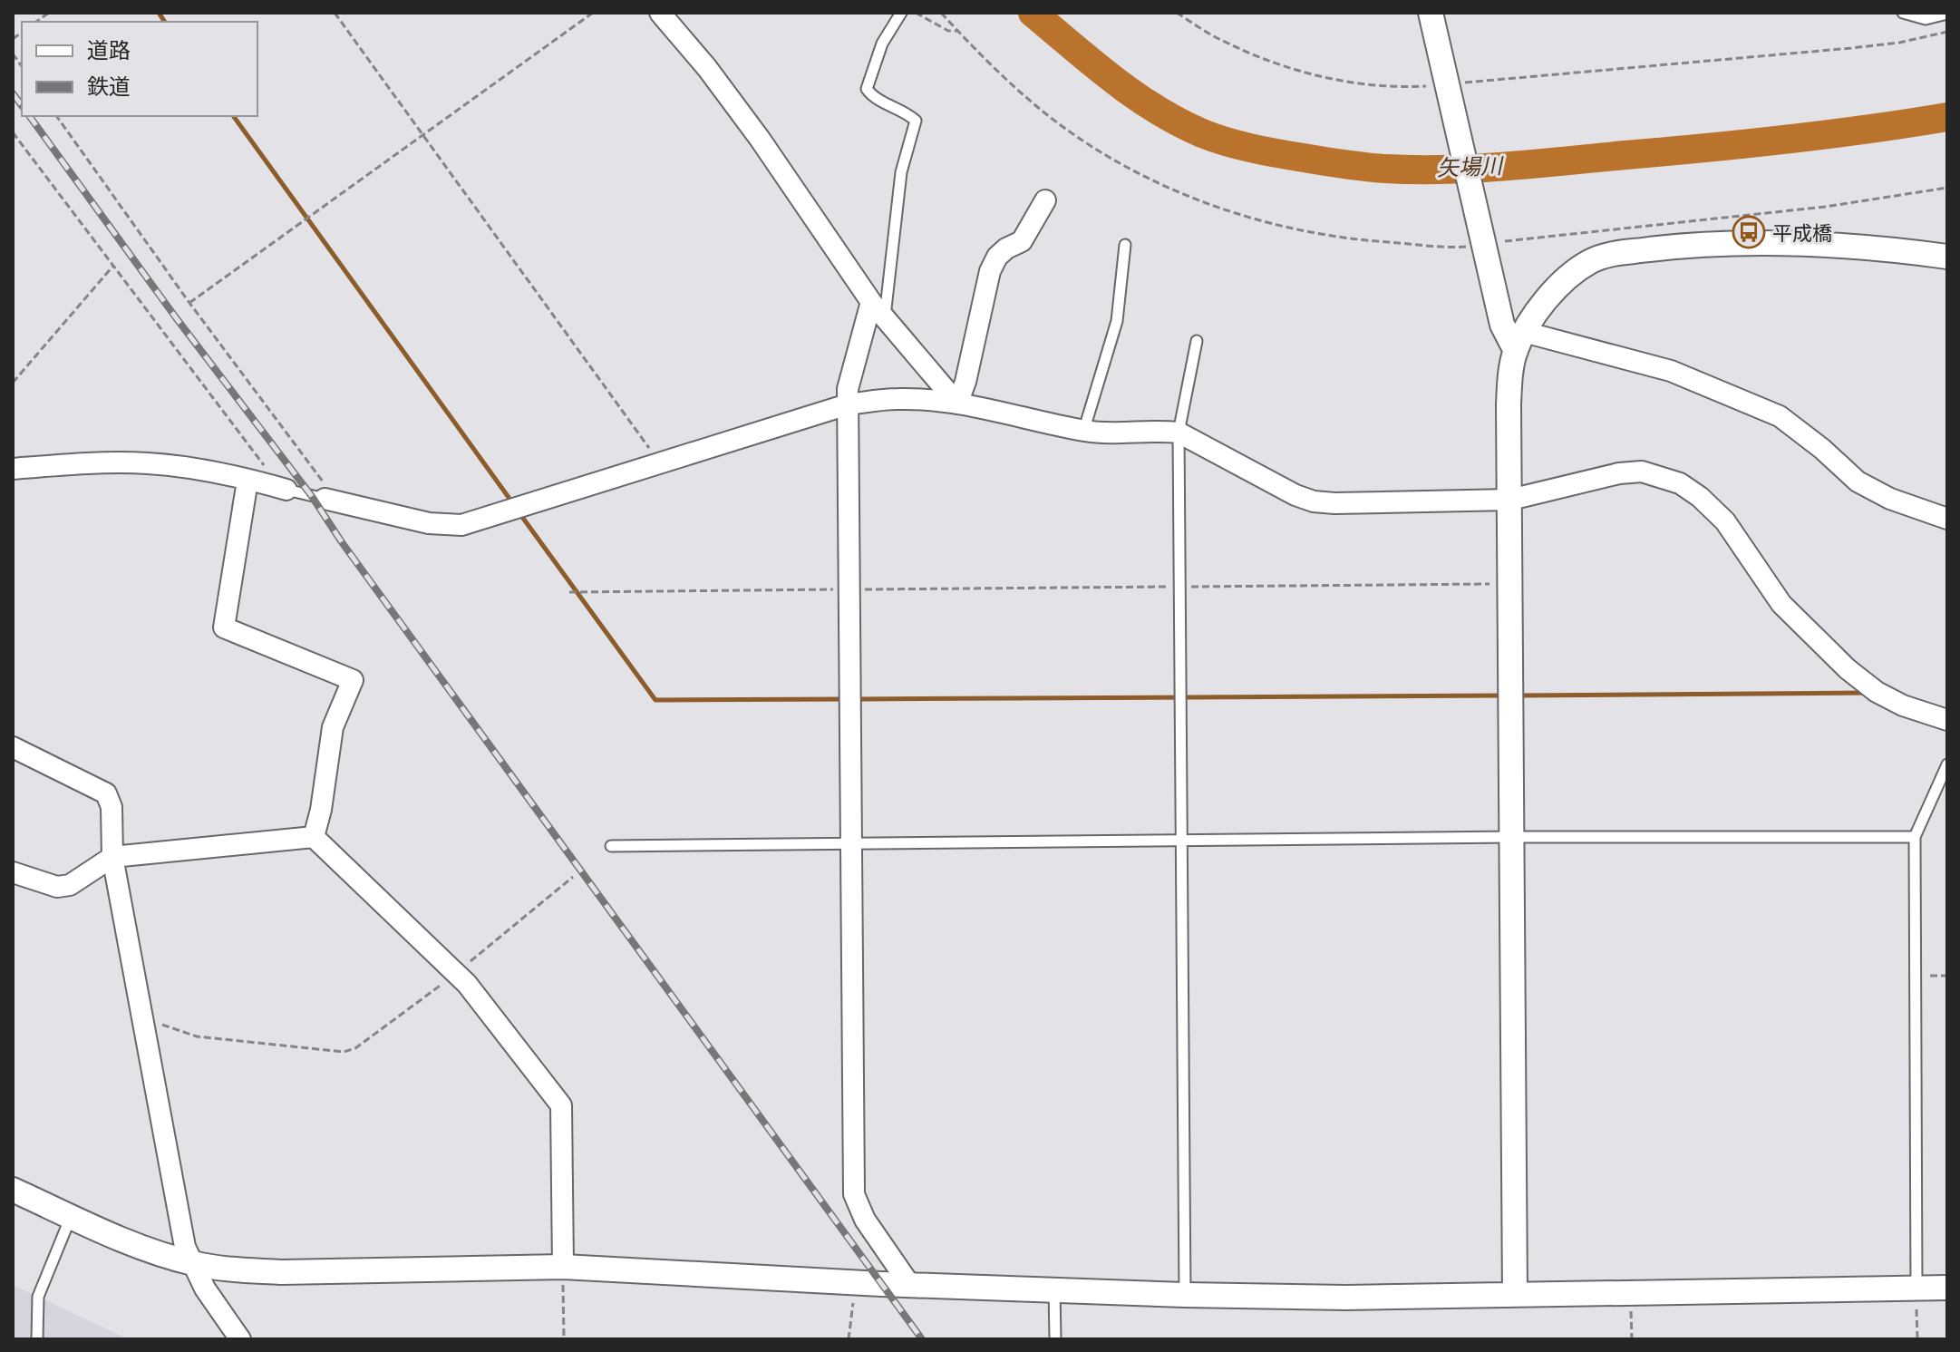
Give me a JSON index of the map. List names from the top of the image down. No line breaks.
{"water":["矢場川"],"places":{"bus stop":["平成橋"]},"legend":["道路","鉄道"]}
